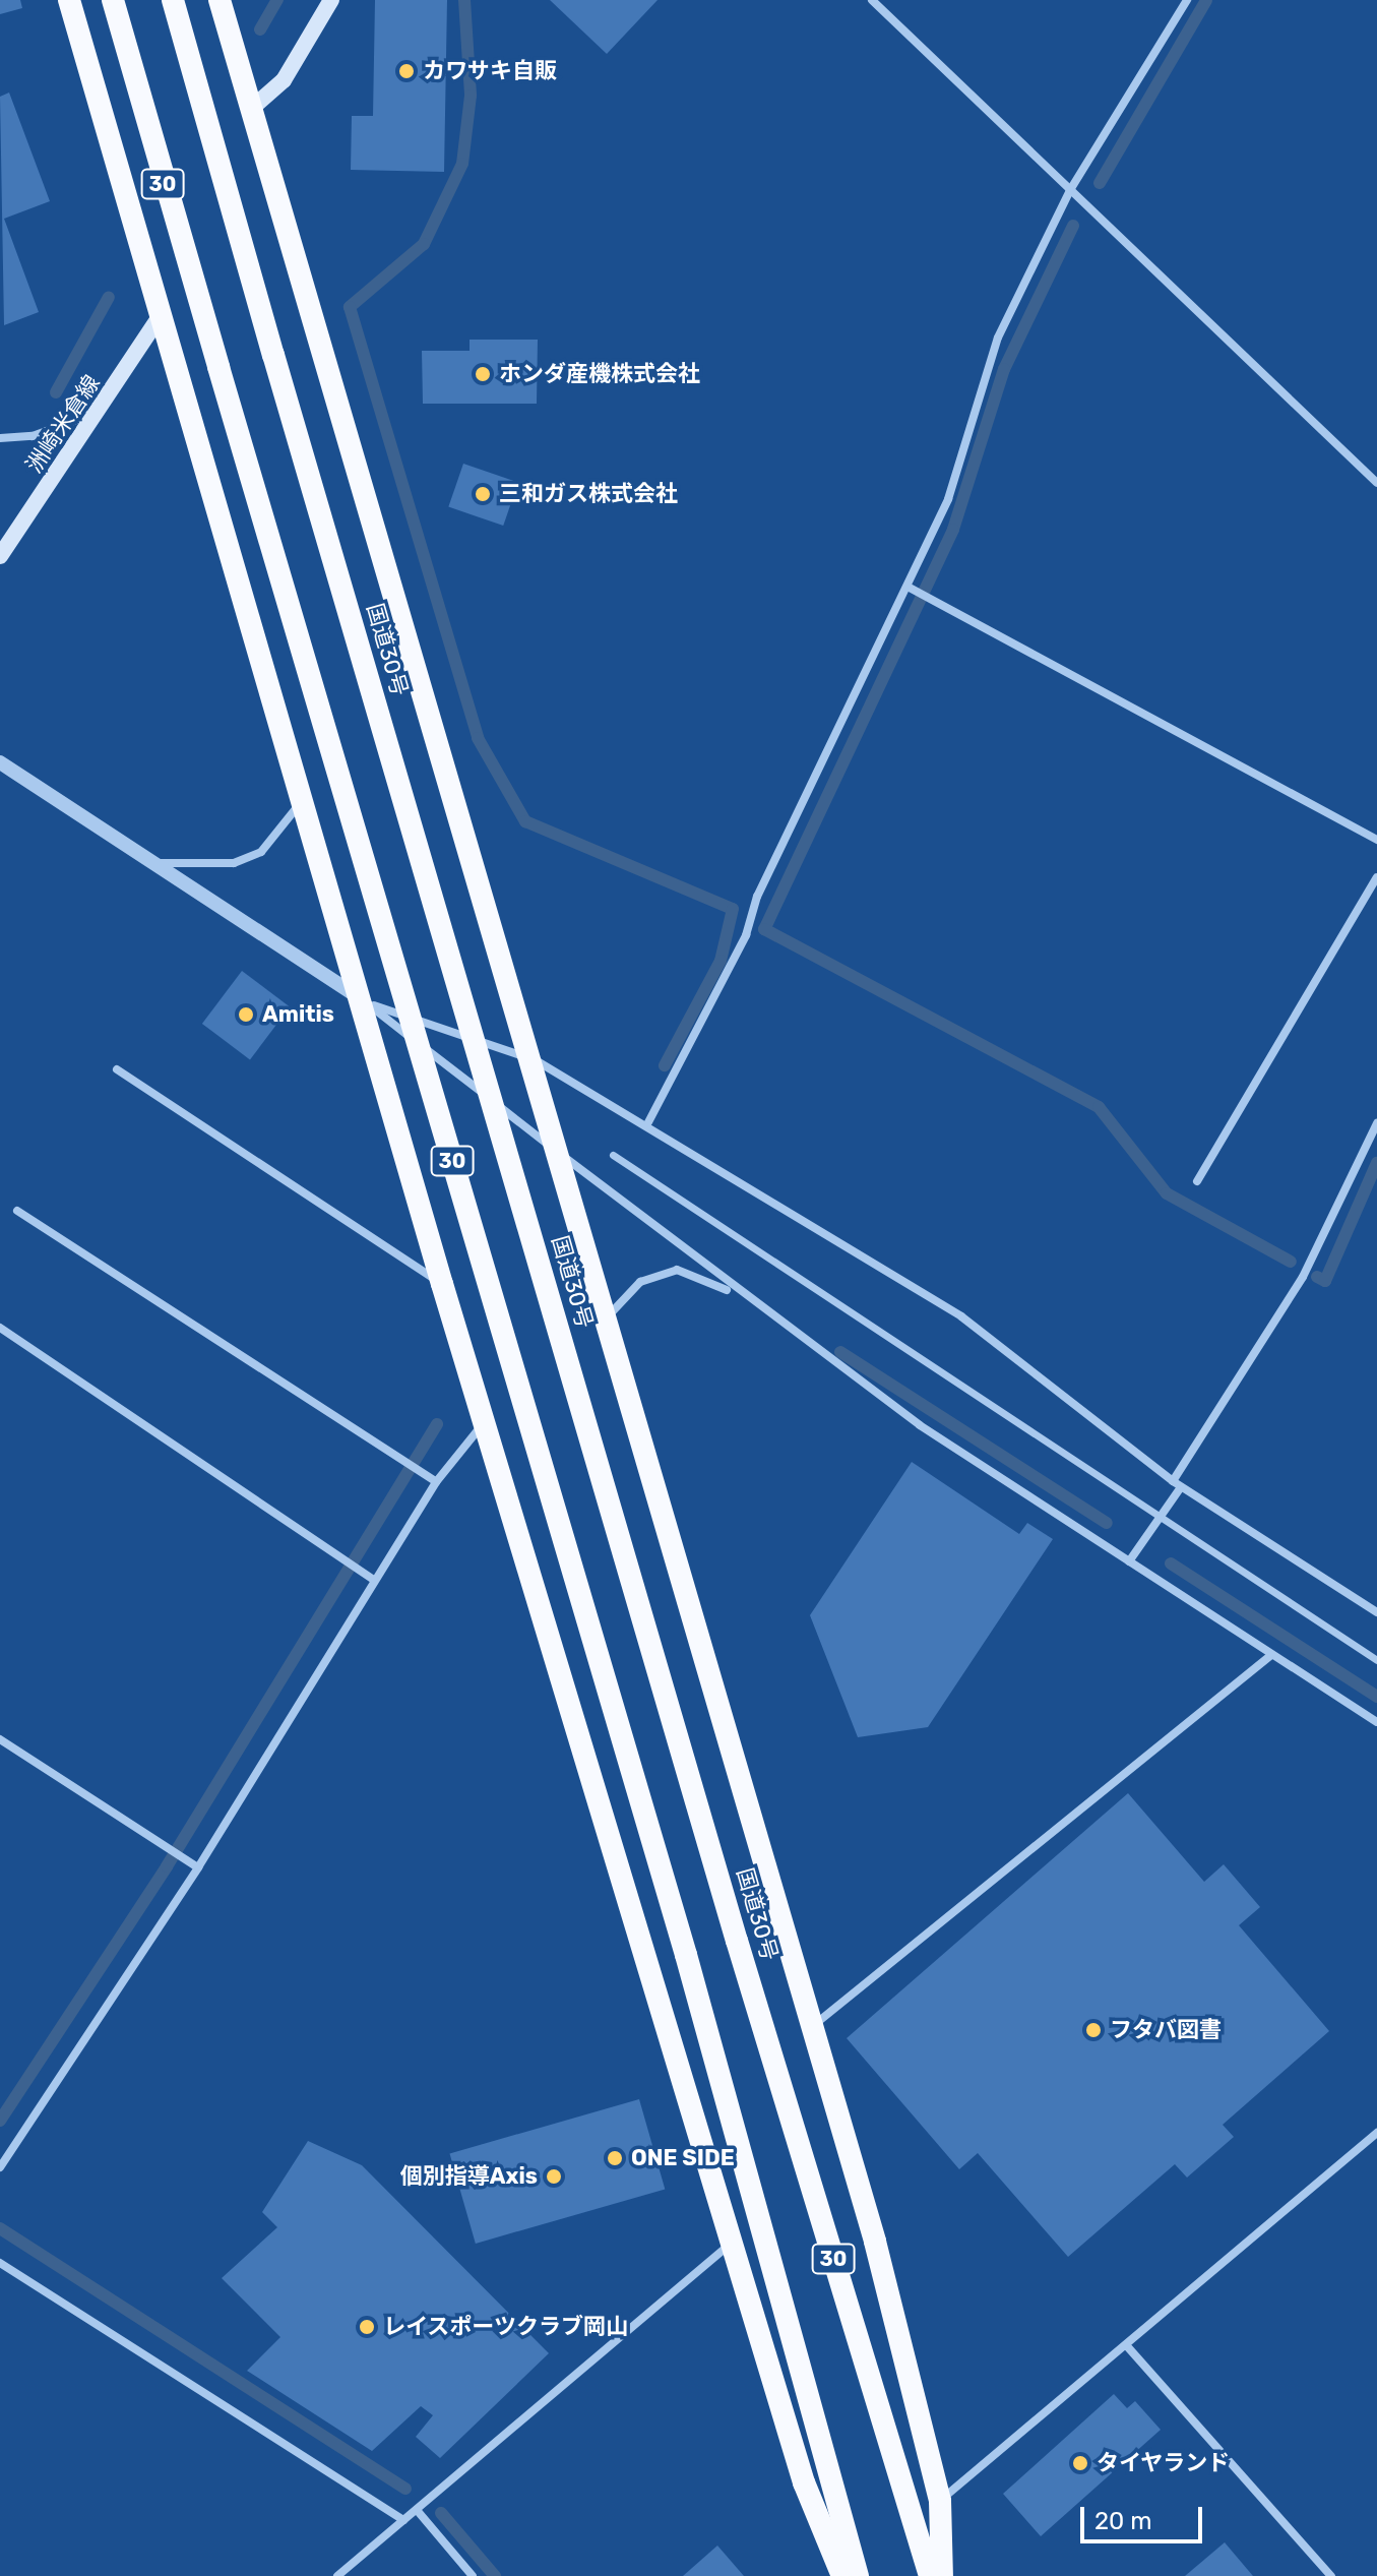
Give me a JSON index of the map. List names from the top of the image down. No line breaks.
{"streets":{"highway":["30","国道30号"],"main road":["洲崎米倉線"]},"places":["カワサキ自販","ホンダ産機株式会社","三和ガス株式会社","Amitis","フタバ図書","ONE SIDE","個別指導Axis","レイスポーツクラブ岡山","タイヤランド"],"scale_bar":"20 m"}
